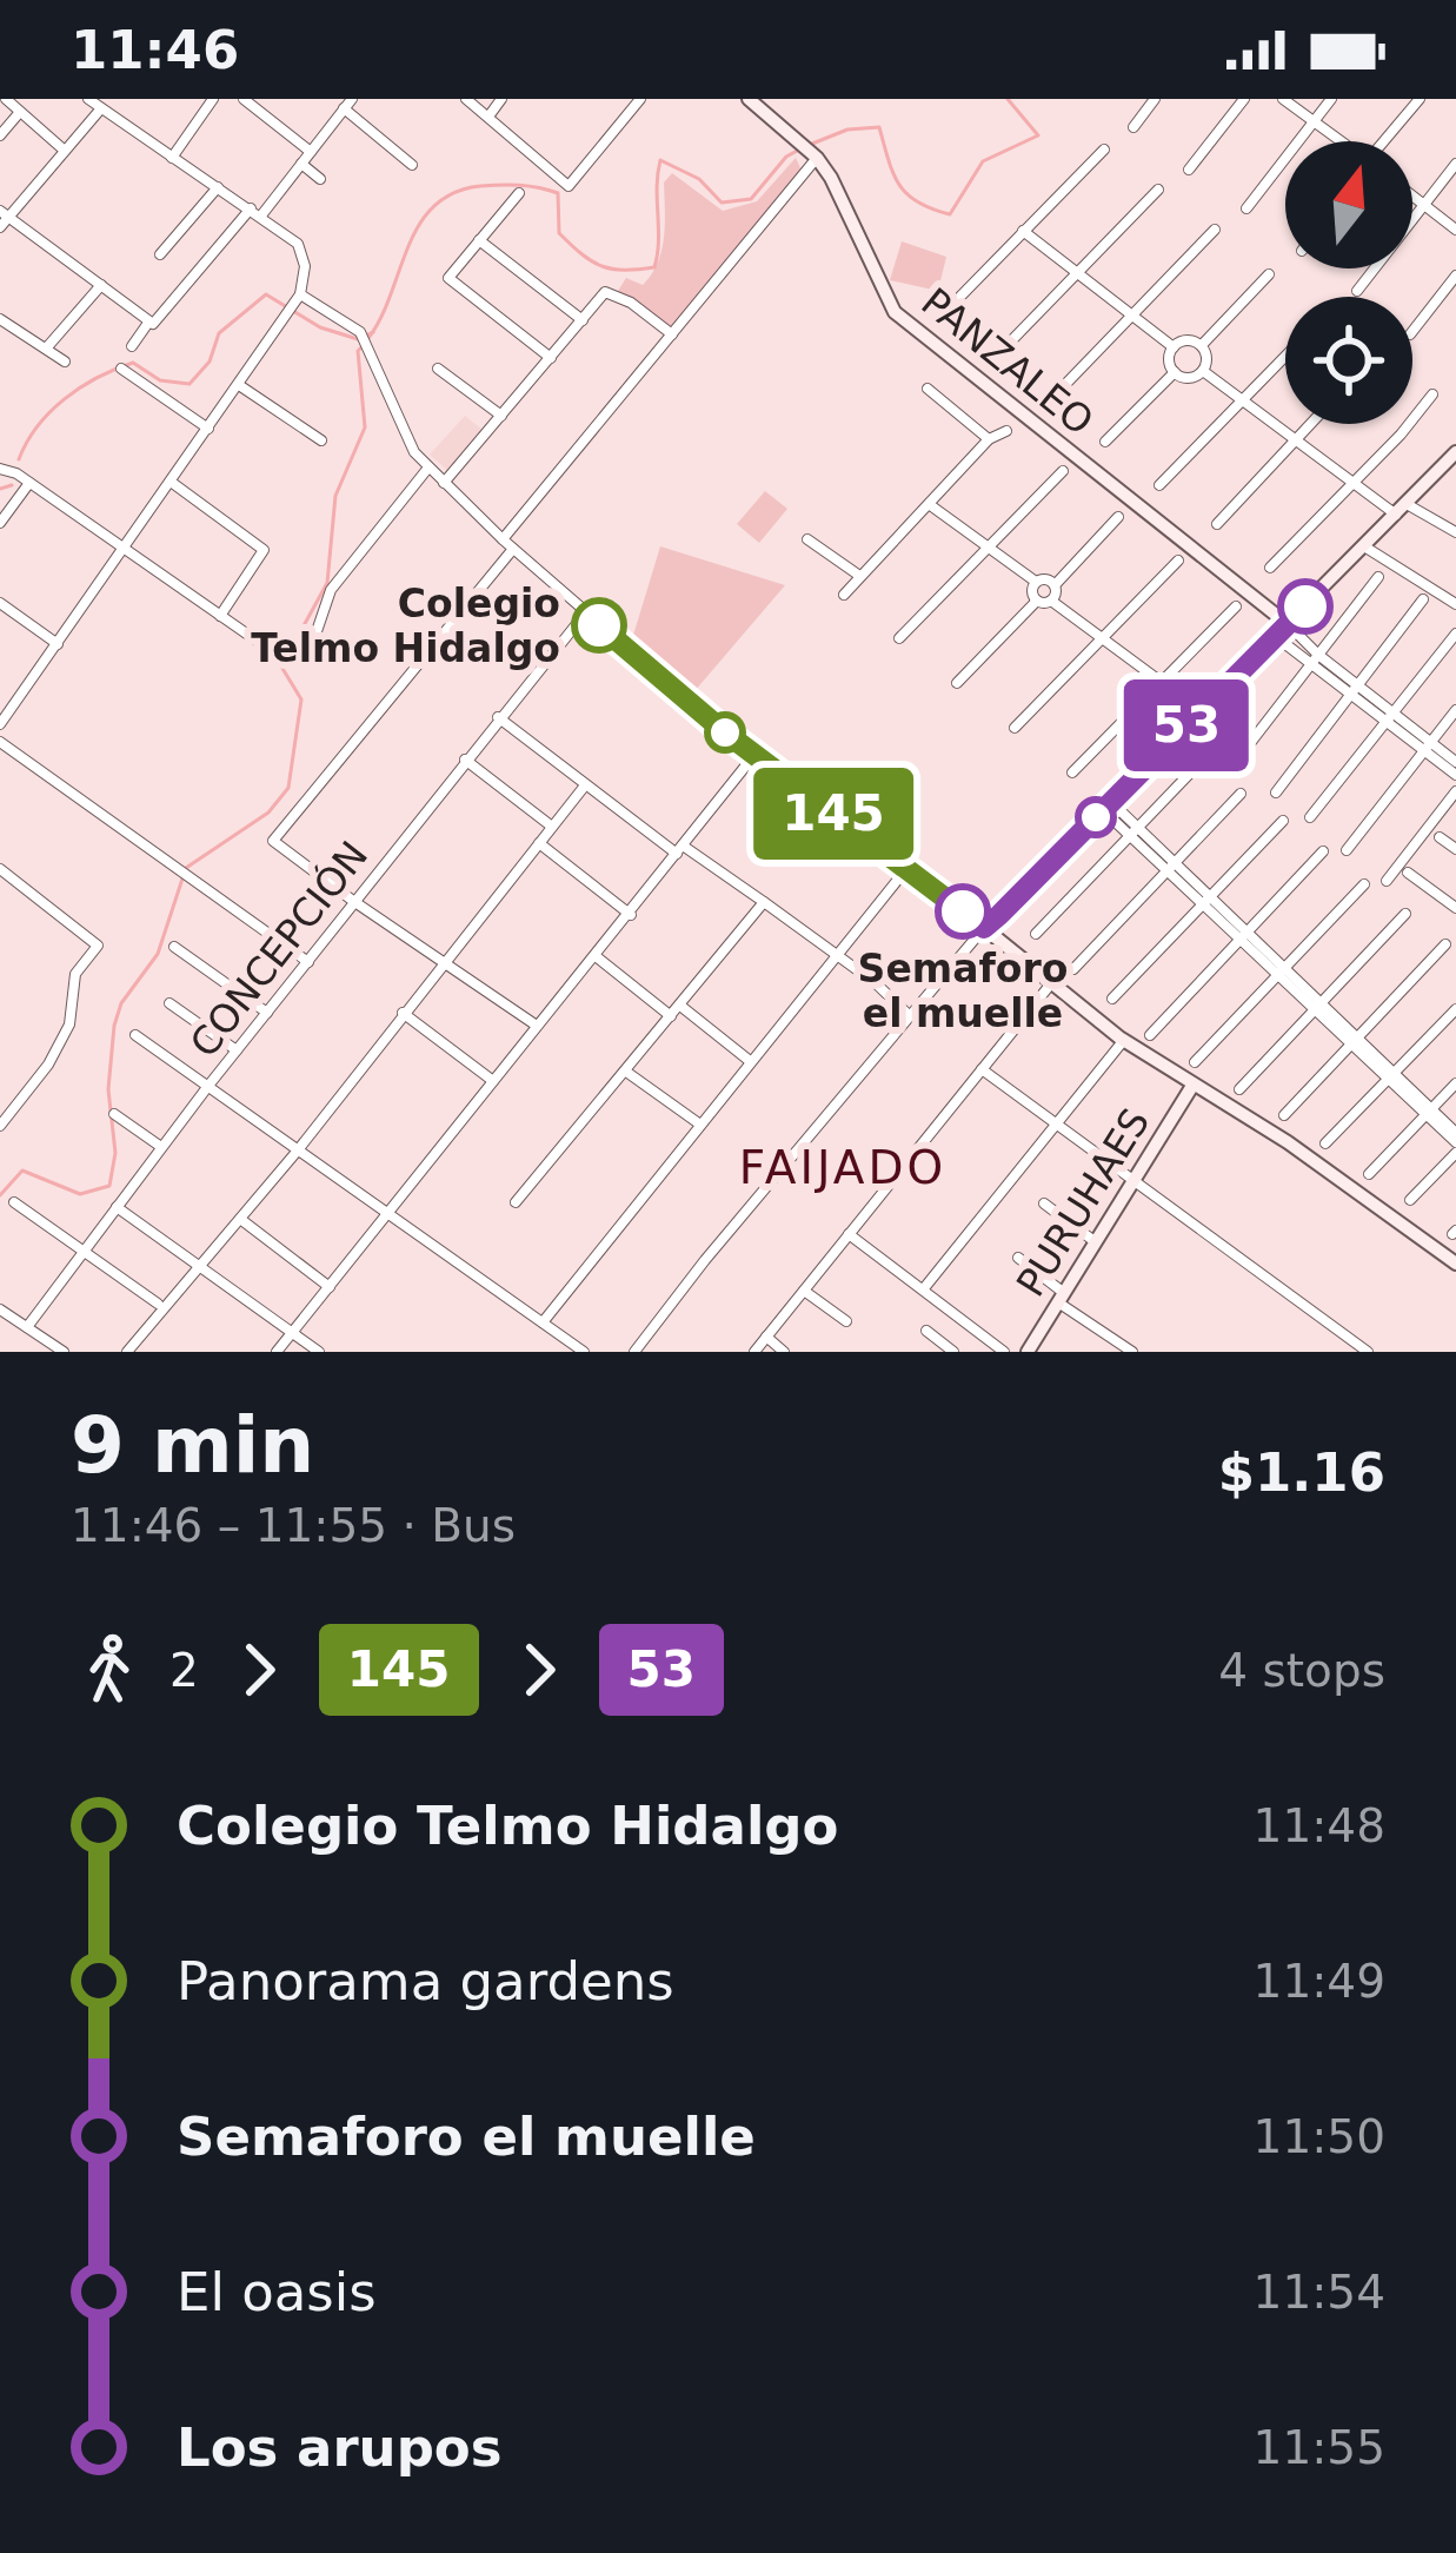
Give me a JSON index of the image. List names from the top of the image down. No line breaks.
{"streets":{"street":["PANZALEO","CONCEPCIÓN","PURUHAES"]},"districts":["FAIJADO"],"places":["Colegio Telmo Hidalgo","Semaforo el muelle"],"lines":["bus line 53","bus line 145"],"north":"top","page":{"status":"11:46","on_map":["145","53"],"heading":["9 min","11:46 – 11:55 · Bus","$1.16"],"legs":["2","145","53","4 stops"],"list":[{"name":"Colegio Telmo Hidalgo","value":"11:48"},{"name":"Panorama gardens","value":"11:49"},{"name":"Semaforo el muelle","value":"11:50"},{"name":"El oasis","value":"11:54"},{"name":"Los arupos","value":"11:55"}]}}
